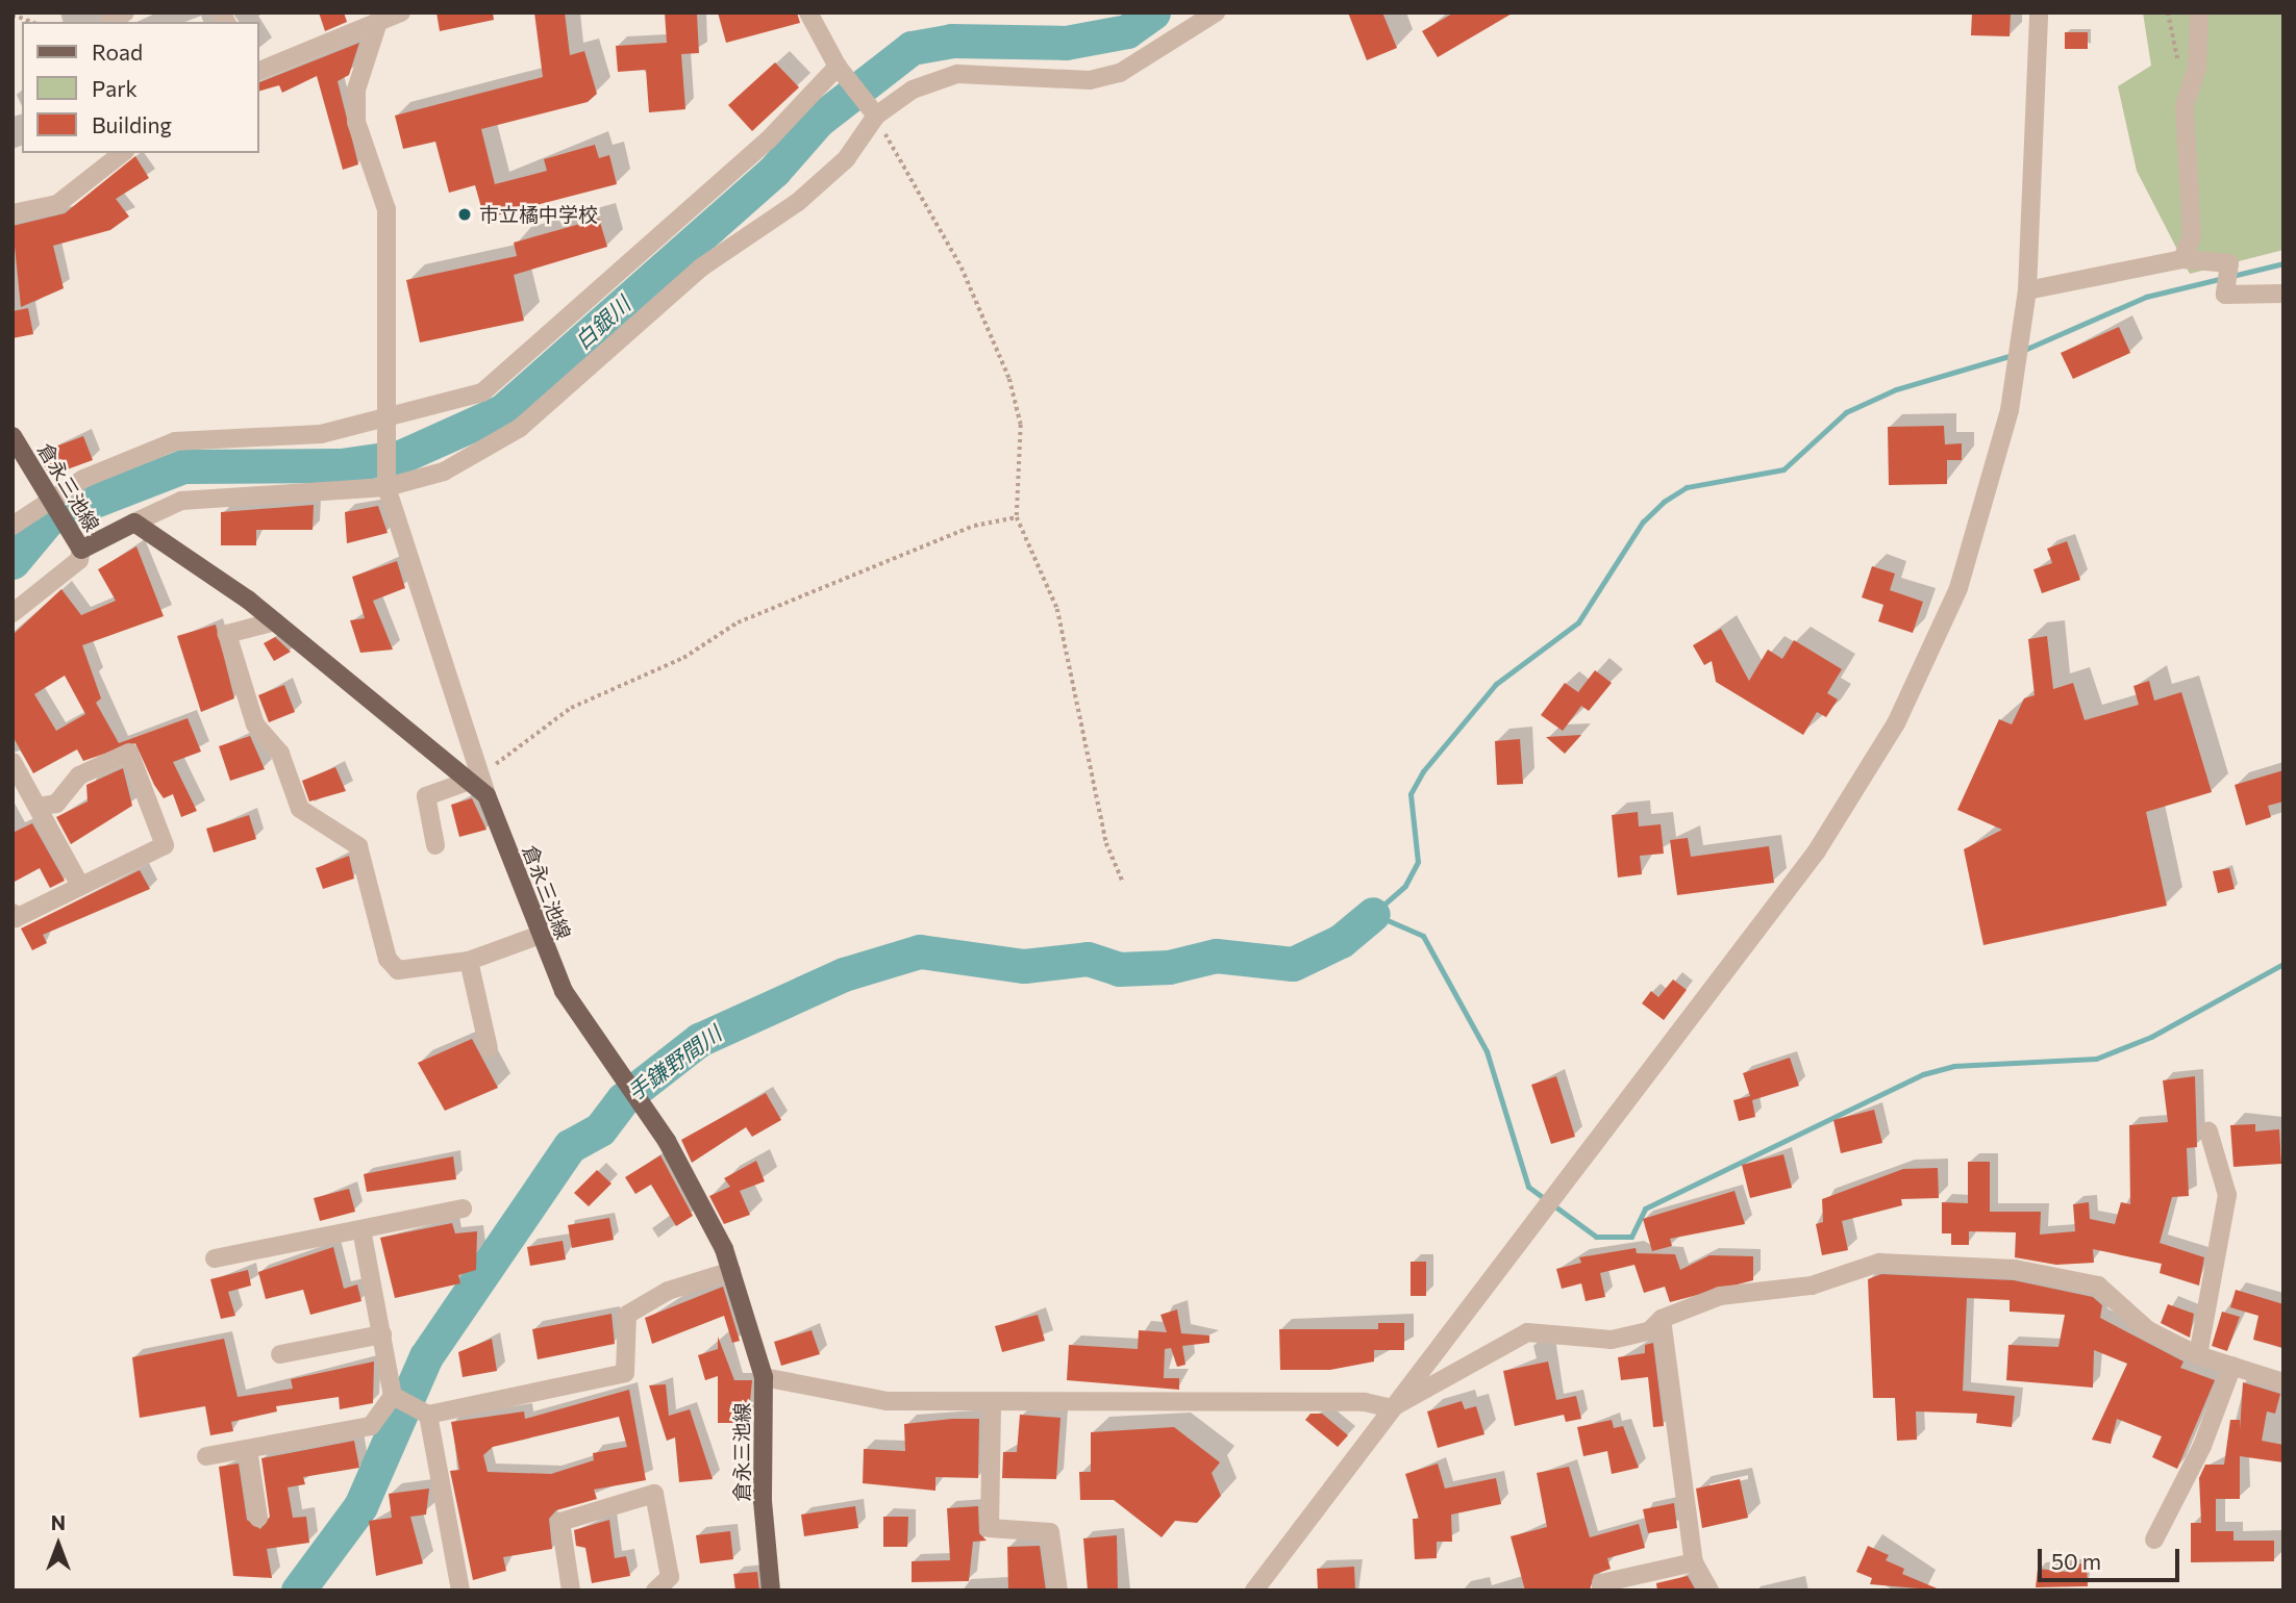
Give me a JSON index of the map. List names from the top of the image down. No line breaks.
{"streets":{"main road":["倉永三池線"]},"water":["白銀川","手鎌野間川"],"places":["市立橘中学校"],"legend":["Road","Park","Building"],"scale_bar":"50 m","north":"top"}
